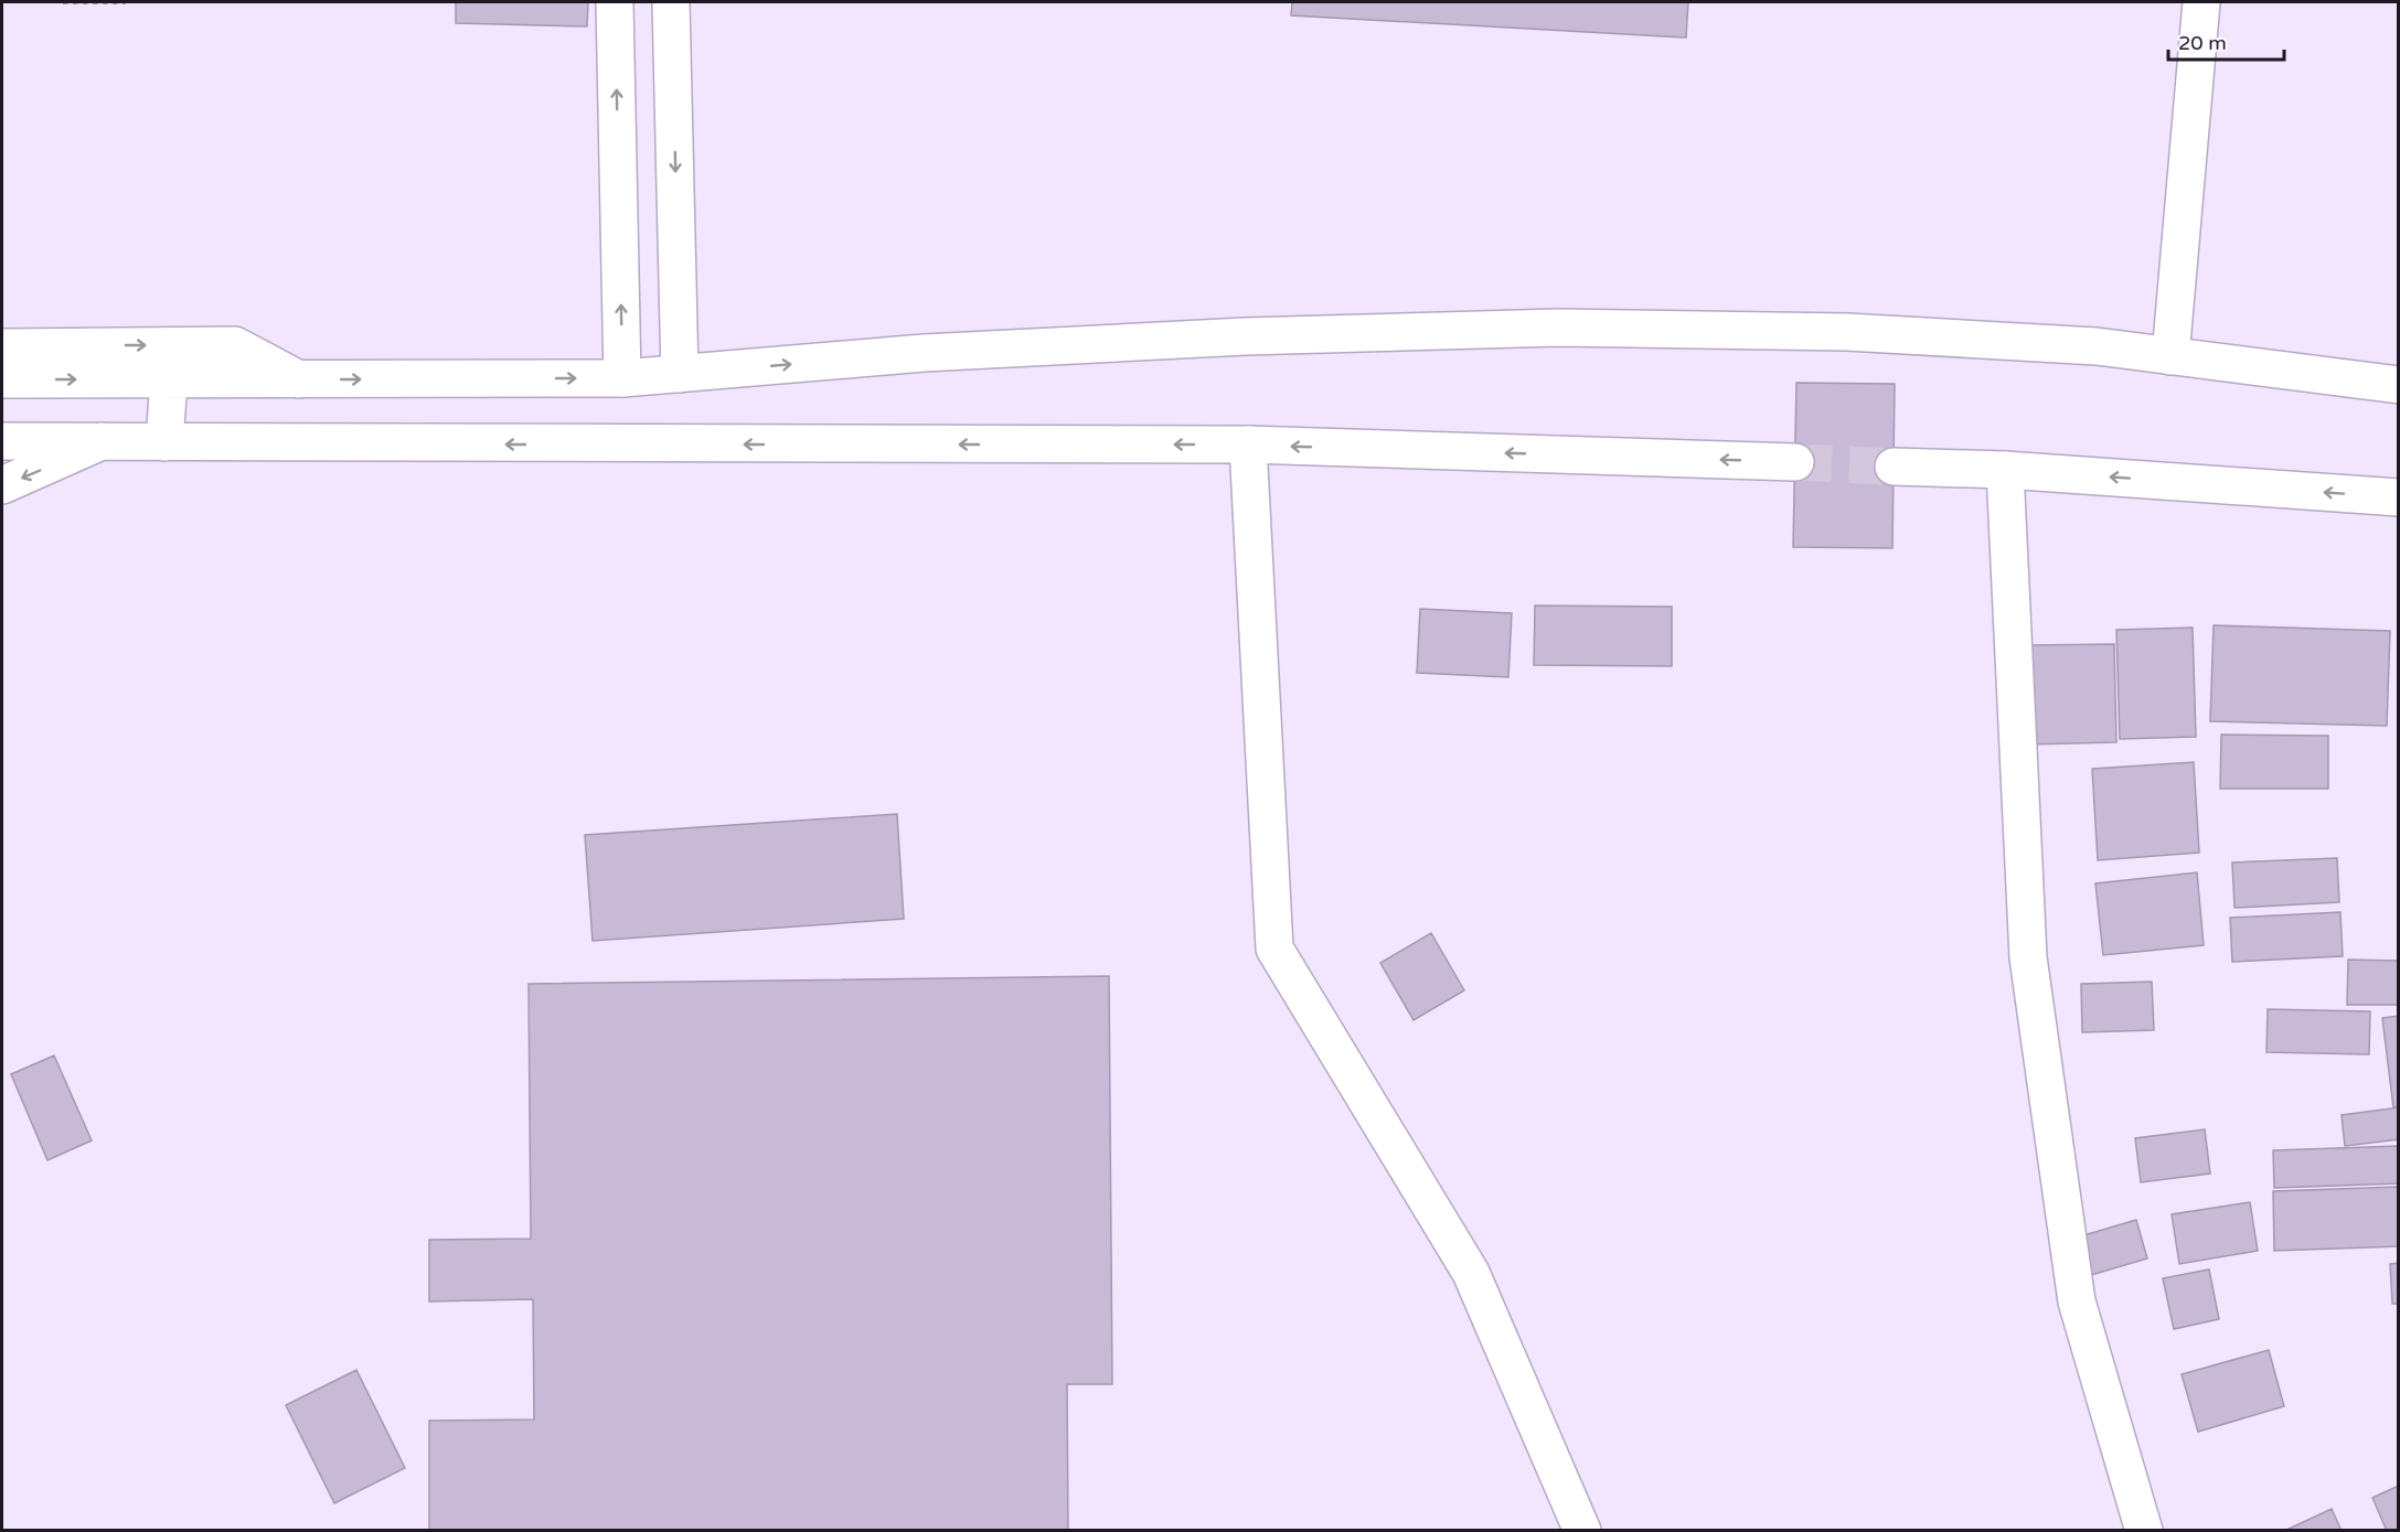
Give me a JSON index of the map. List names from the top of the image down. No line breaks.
{"scale_bar":"20 m"}
